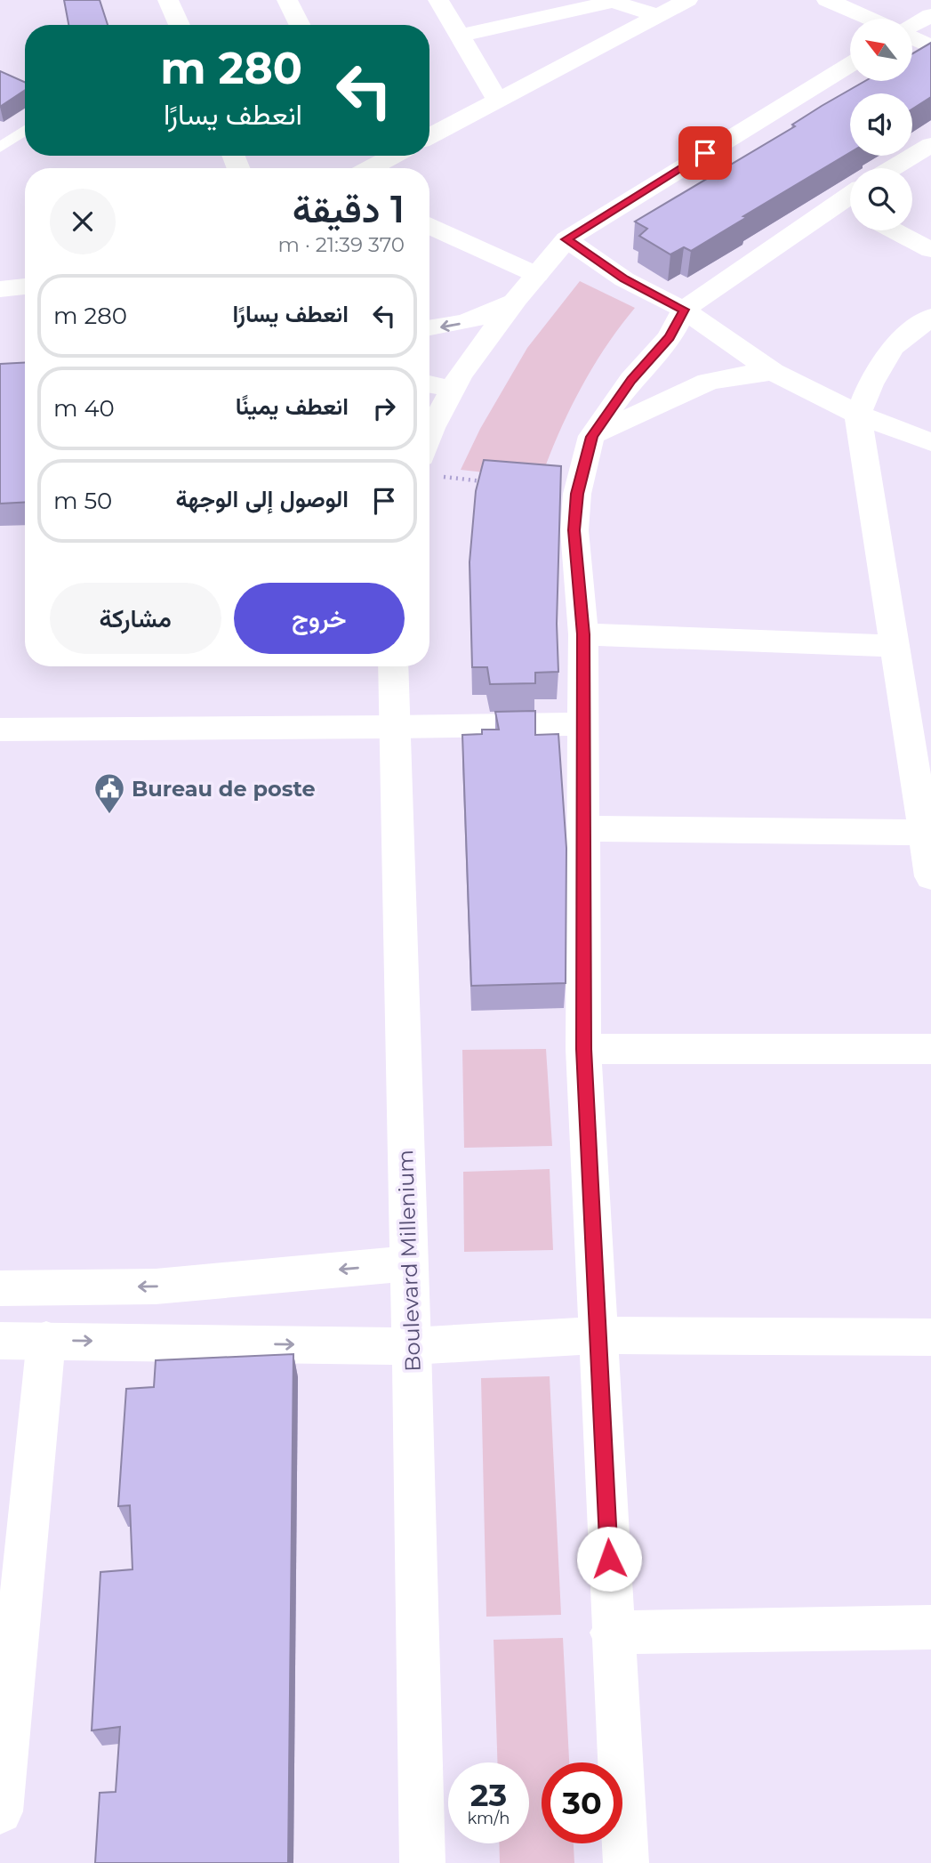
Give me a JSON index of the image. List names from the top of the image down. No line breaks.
{"streets":{"street":["Boulevard Millenium"]},"places":{"public building":["Bureau de poste"]},"north":"top left","page":{"turn":["280 m","انعطف يسارًا"],"heading":["1 دقيقة","370 m · 21:39"],"list":[{"name":"انعطف يسارًا","value":"280 m"},{"name":"انعطف يمينًا","value":"40 m"},{"name":"الوصول إلى الوجهة","value":"50 m"}],"buttons":["خروج","مشاركة"],"speed":"23 km/h","limit":"30"}}
